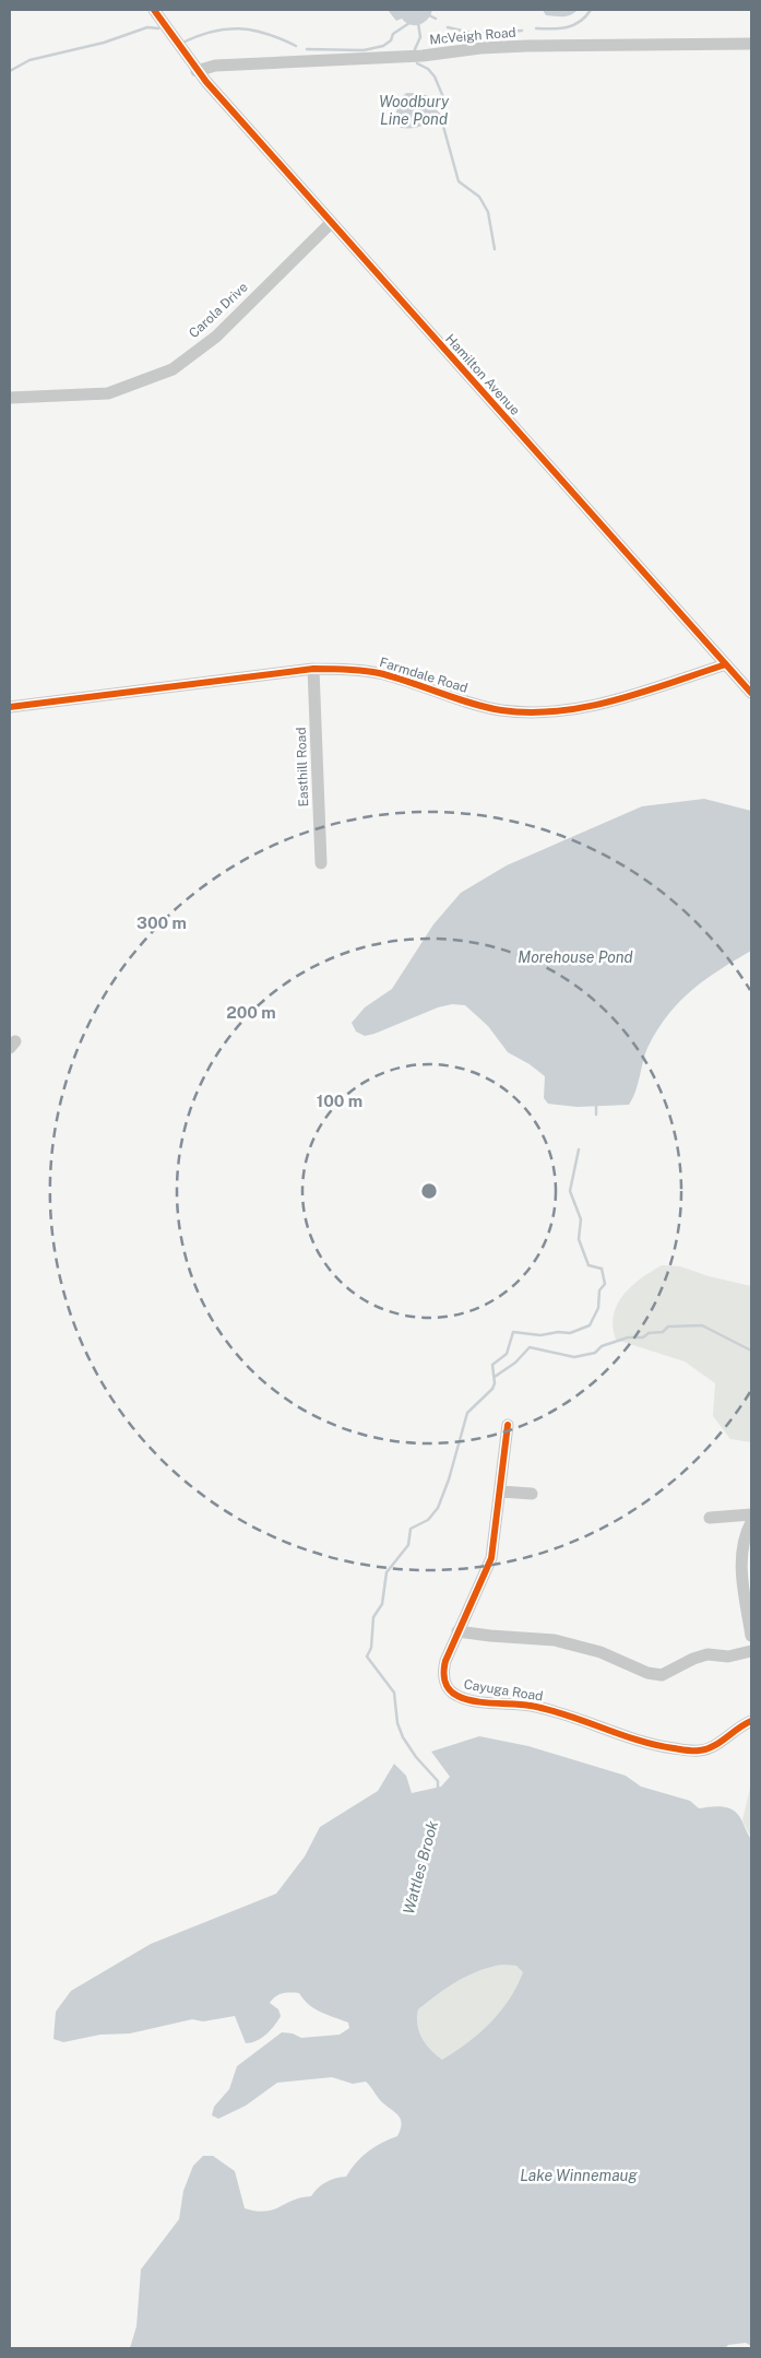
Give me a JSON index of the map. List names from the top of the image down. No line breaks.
{"streets":{"street":["McVeigh Road","Carola Drive","Hamilton Avenue","Farmdale Road","Easthill Road","Cayuga Road"]},"crossings":[["McVeigh Road","Hamilton Avenue"],["Carola Drive","Hamilton Avenue"],["Hamilton Avenue","Farmdale Road"],["Farmdale Road","Easthill Road"]],"water":["Woodbury Line Pond","Morehouse Pond","Wattles Brook","Lake Winnemaug"],"rings":["300 m","200 m","100 m"]}
